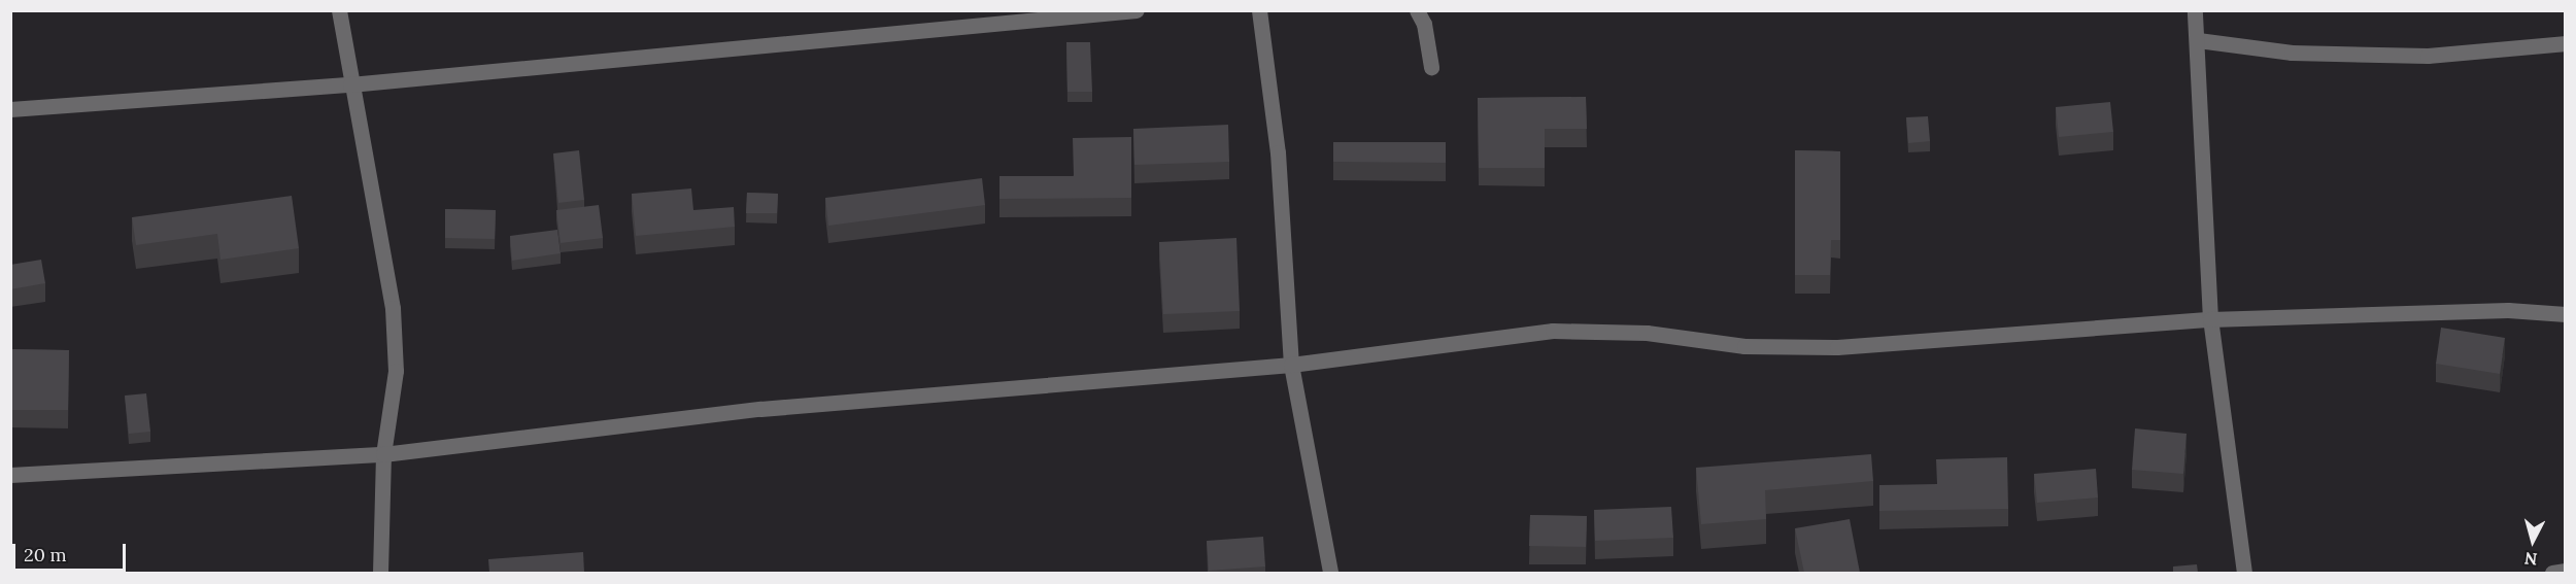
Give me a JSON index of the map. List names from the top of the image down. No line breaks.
{"scale_bar":"20 m","north":"bottom"}
